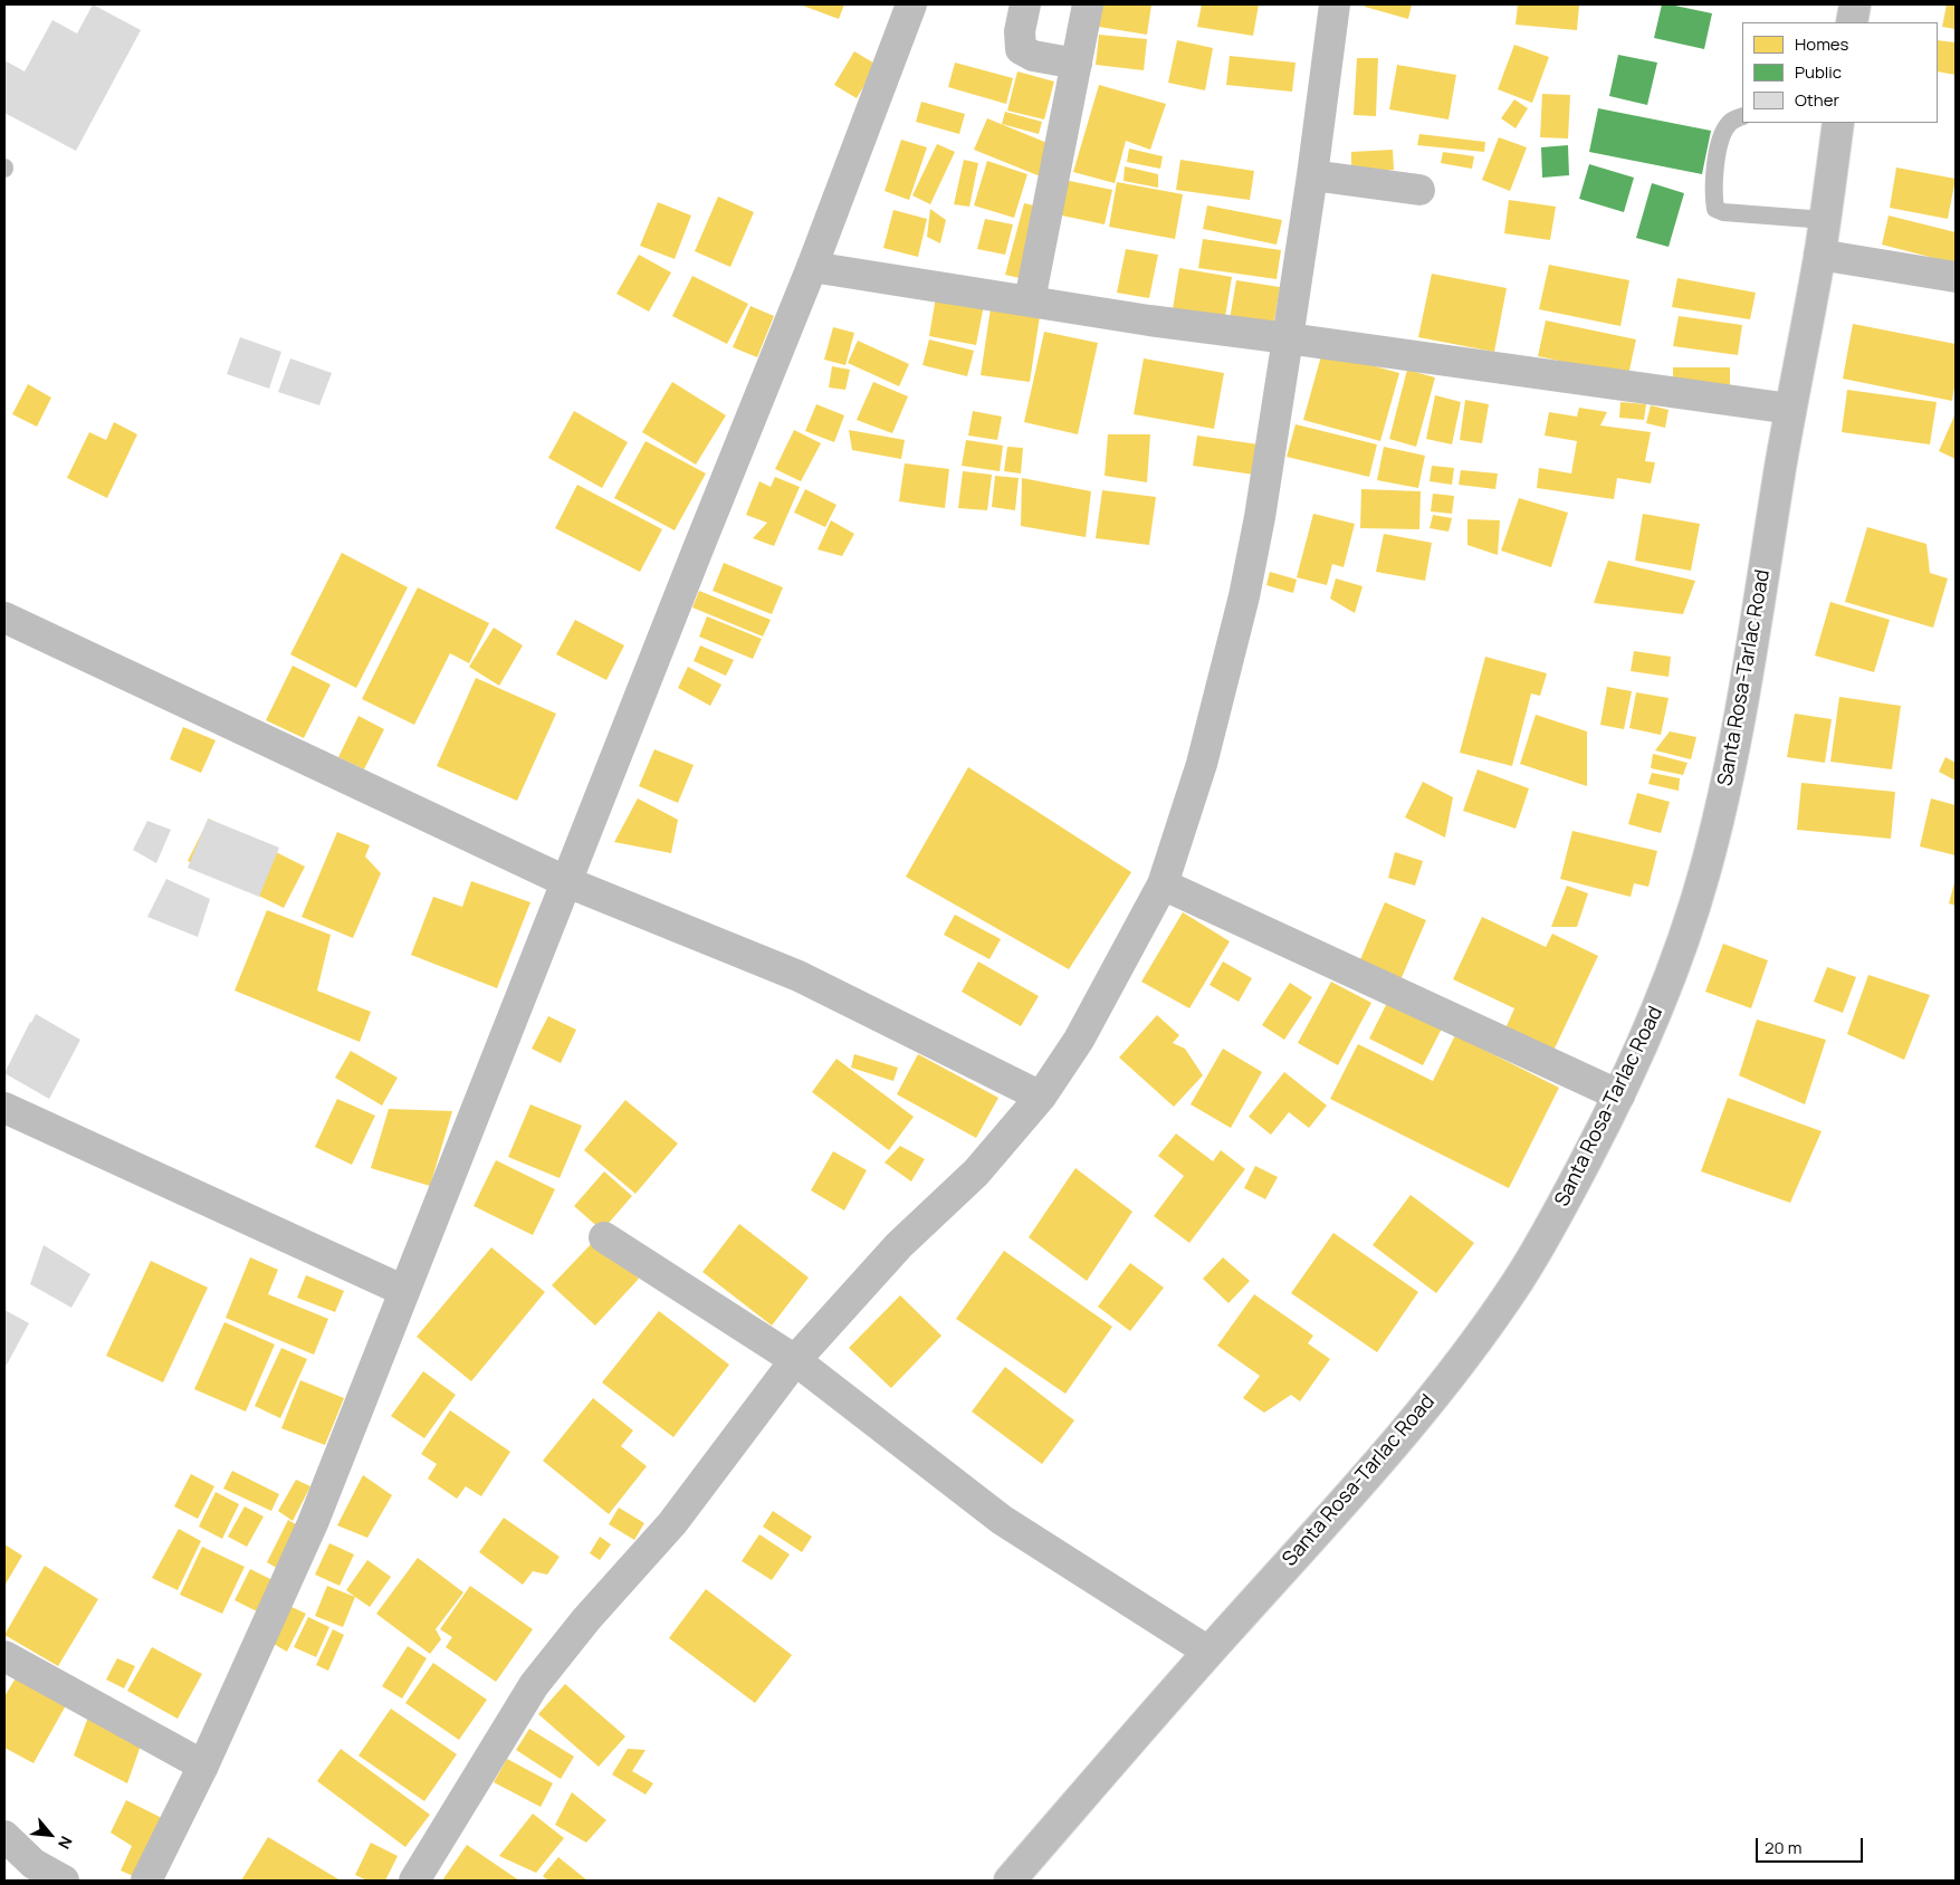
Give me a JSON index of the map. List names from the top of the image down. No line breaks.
{"streets":{"main road":["Santa Rosa-Tarlac Road"]},"legend":["Homes","Public","Other"],"scale_bar":"20 m","north":"bottom right"}
